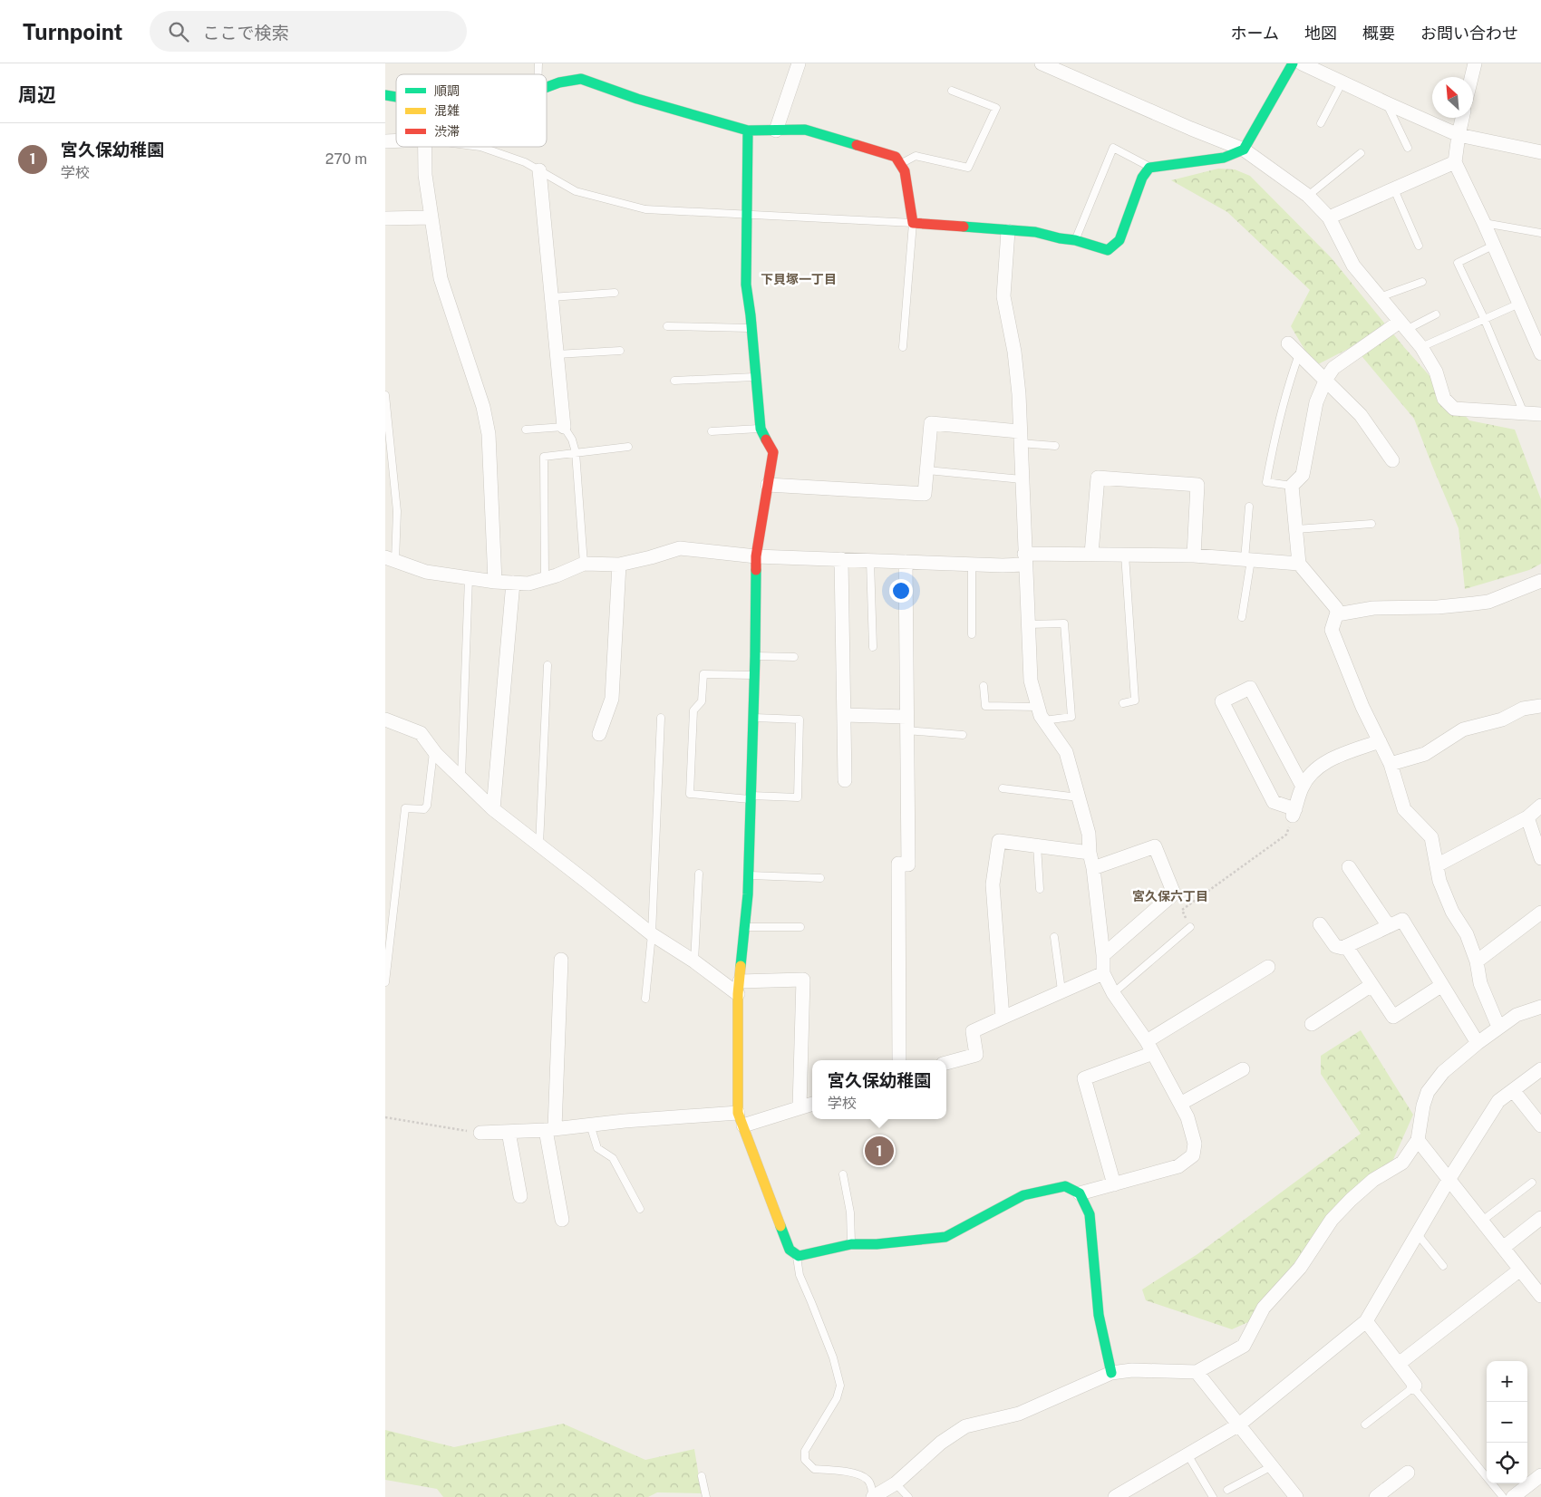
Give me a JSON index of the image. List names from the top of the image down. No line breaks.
{"districts":["下貝塚一丁目","宮久保六丁目"],"legend":["順調","混雑","渋滞"],"north":"top left","page":{"header":"Turnpoint","search":"ここで検索","nav":["ホーム","地図","概要","お問い合わせ"],"heading":"周辺","list":[{"mark":"1","name":"宮久保幼稚園","note":"学校","value":"270 m"}],"popup":["宮久保幼稚園","学校"],"pins":"1","map_buttons":["+","−"]}}
